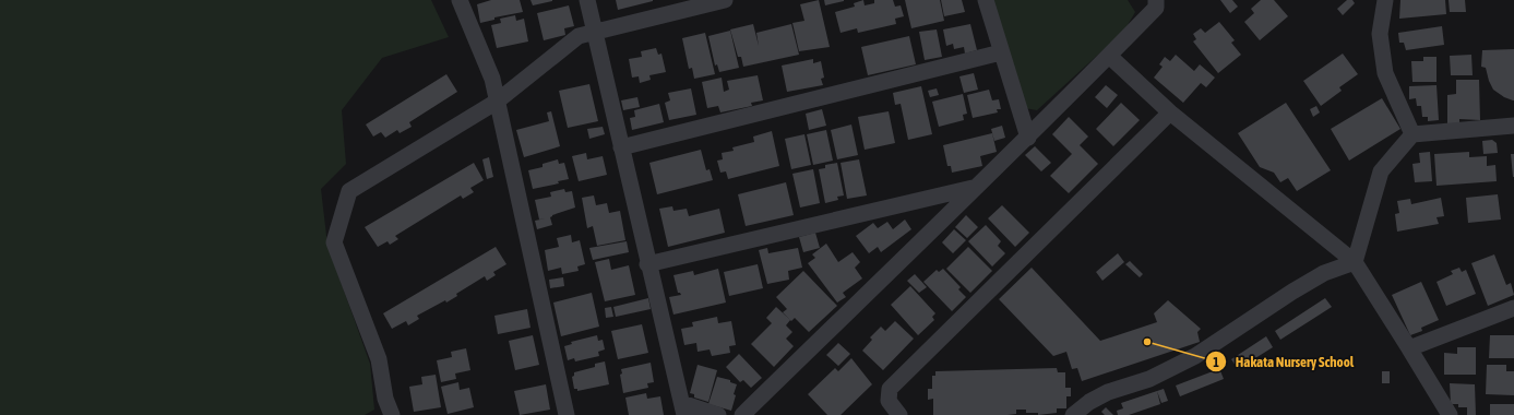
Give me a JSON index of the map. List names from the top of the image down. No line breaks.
{"places":["Hakata Nursery School"]}
